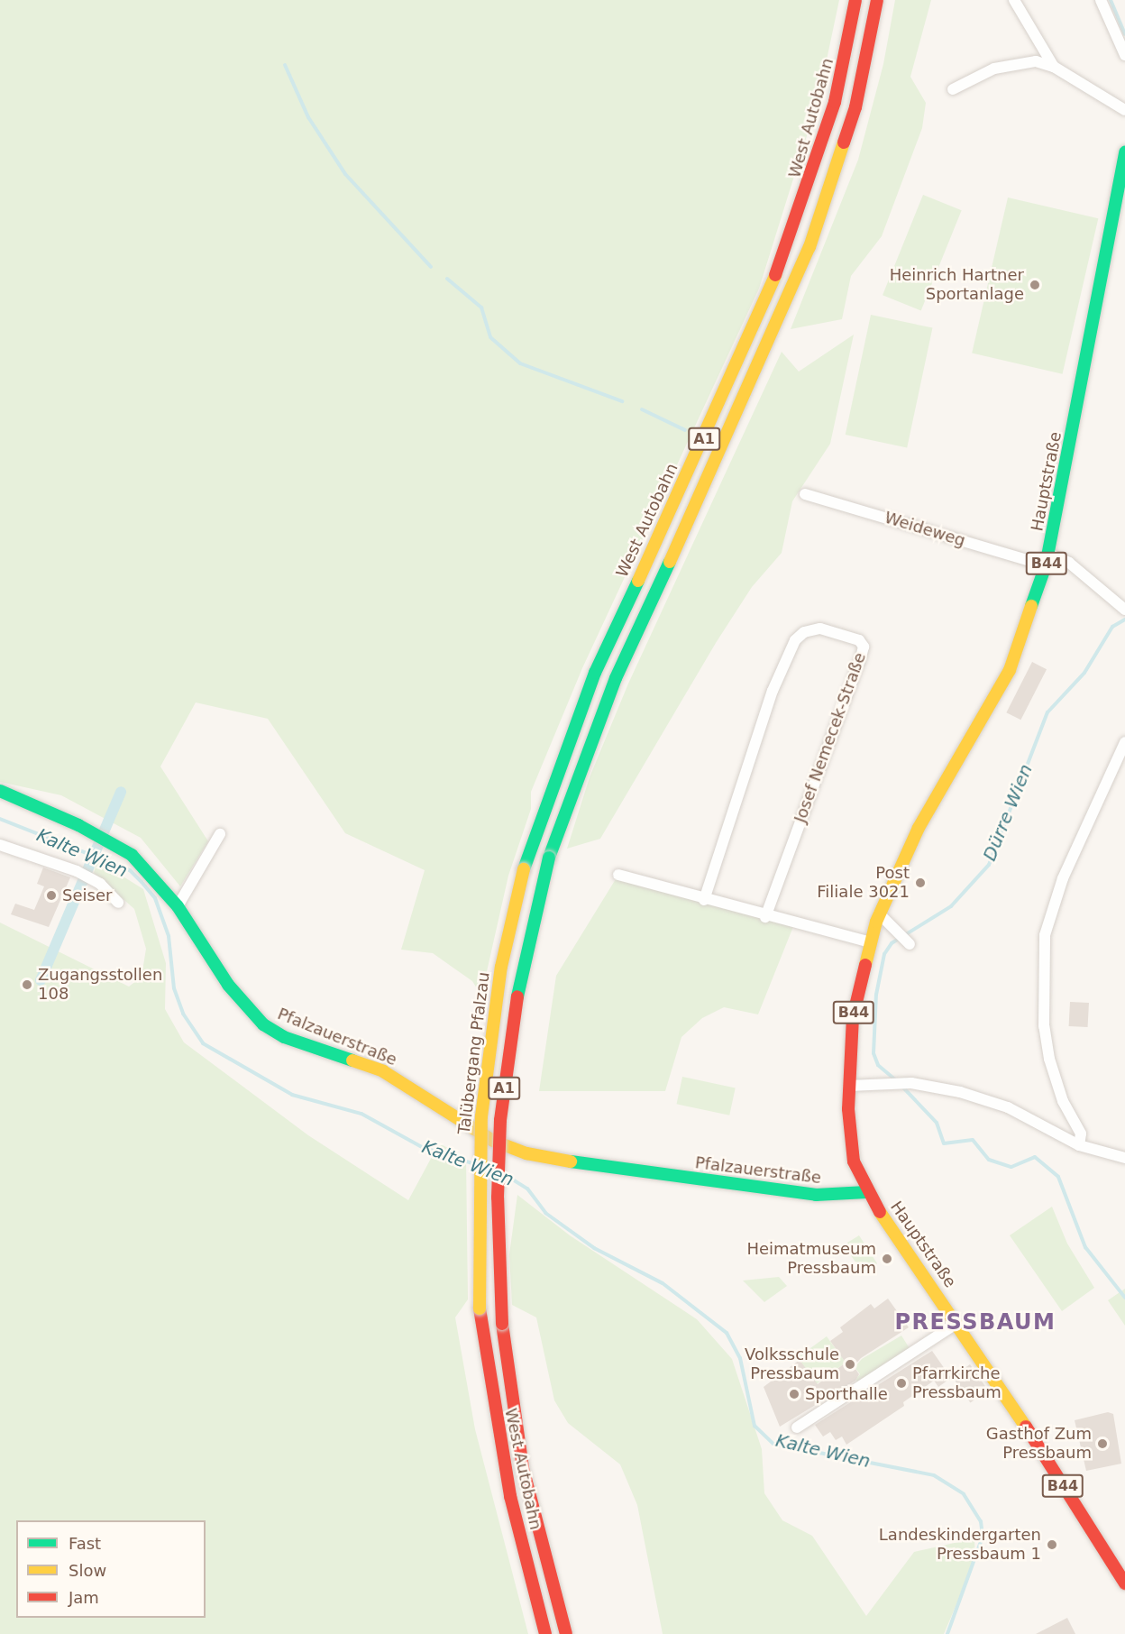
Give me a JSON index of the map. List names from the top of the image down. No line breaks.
{"streets":{"main road":["West Autobahn","A1","Hauptstraße","B44","Pfalzauerstraße","Talübergang Pfalzau"],"street":["Weideweg","Josef Nemecek-Straße"]},"crossings":[["West Autobahn","Talübergang Pfalzau"],["Hauptstraße","Weideweg"],["Hauptstraße","Pfalzauerstraße"]],"districts":["PRESSBAUM"],"water":["Dürre Wien","Kalte Wien"],"places":["Heinrich Hartner Sportanlage","Post Filiale 3021","Seiser","Zugangsstollen 108","Heimatmuseum Pressbaum","Volksschule Pressbaum","Pfarrkirche Pressbaum","Sporthalle","Gasthof Zum Pressbaum","Landeskindergarten Pressbaum 1"],"legend":["Fast","Slow","Jam"]}
